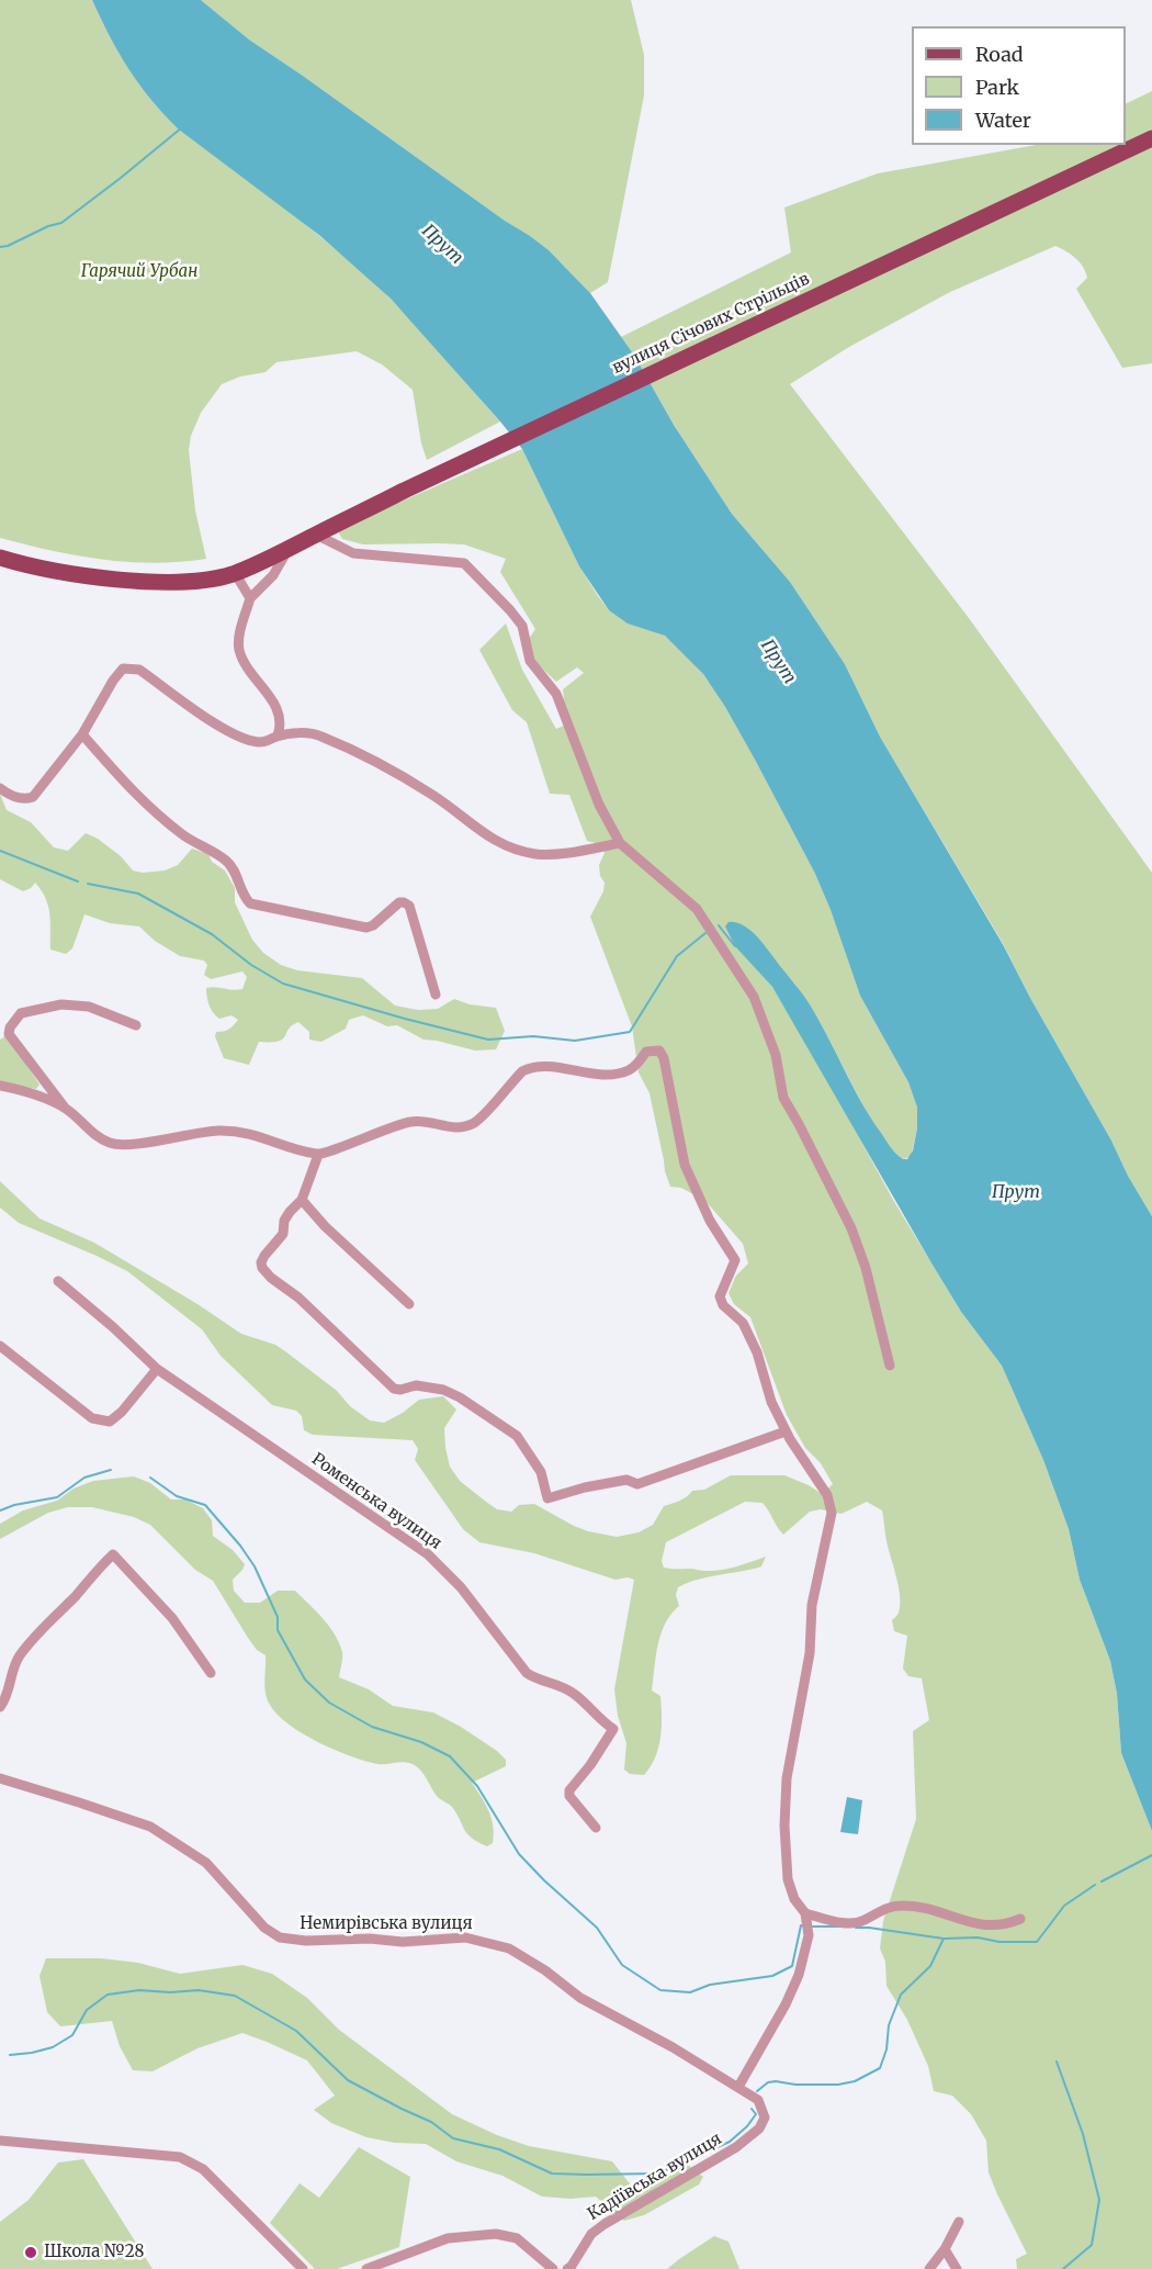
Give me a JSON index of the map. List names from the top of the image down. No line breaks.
{"streets":{"main road":["вулиця Січових Стрільців"],"street":["Роменська вулиця","Немирівська вулиця","Кадіївська вулиця"]},"crossings":[["Немирівська вулиця","Кадіївська вулиця"]],"water":["Прут"],"parks":["Гарячий Урбан"],"places":["Школа №28"],"legend":["Road","Park","Water"]}
